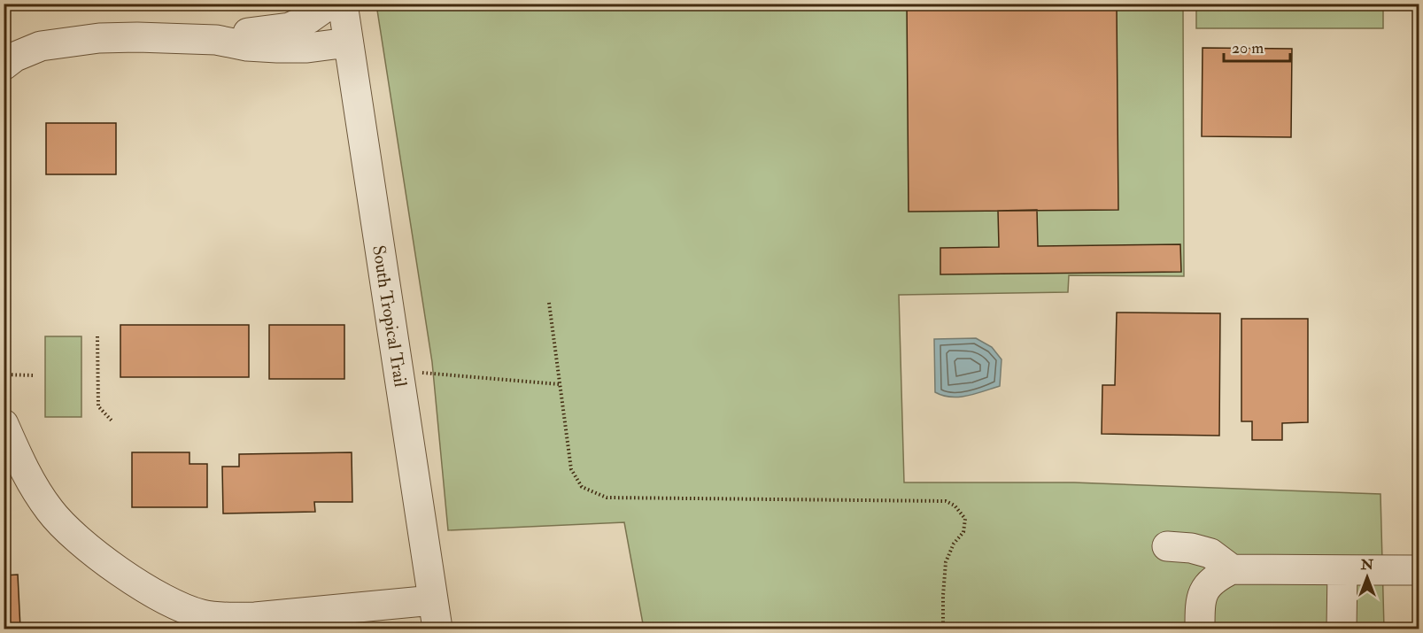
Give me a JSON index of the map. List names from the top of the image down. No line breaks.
{"streets":{"street":["South Tropical Trail"]},"scale_bar":"20 m","north":"top"}
